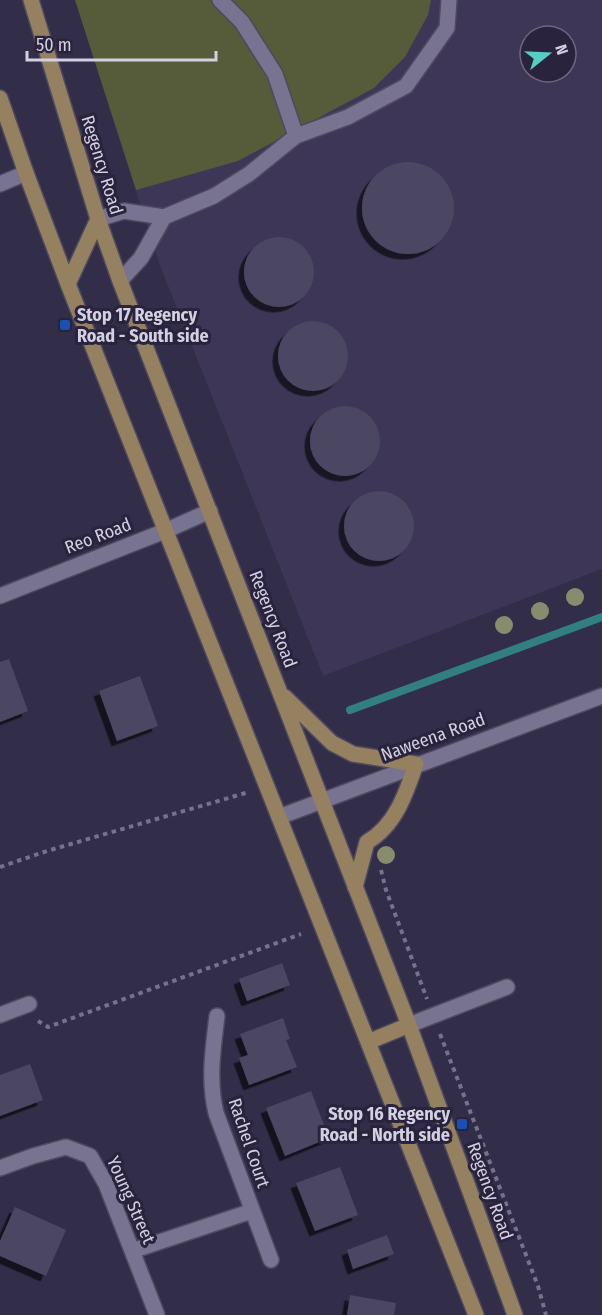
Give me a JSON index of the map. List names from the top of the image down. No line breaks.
{"streets":{"main road":["Regency Road"],"street":["Reo Road","Naweena Road","Rachel Court","Young Street"]},"crossings":[["Regency Road","Reo Road"],["Regency Road","Naweena Road"],["Rachel Court","Young Street"]],"places":{"transit":["Stop 17 Regency Road - South side","Stop 16 Regency Road - North side"]},"scale_bar":"50 m","north":"right"}
